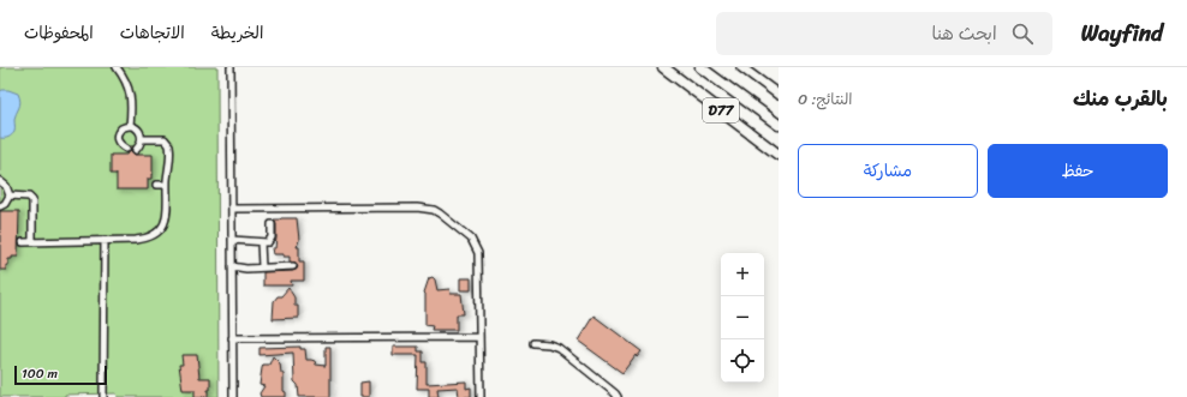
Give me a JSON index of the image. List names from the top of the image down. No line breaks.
{"streets":{"main road":["D77"]},"scale_bar":"100 m","page":{"header":"Wayfind","search":"ابحث هنا","nav":["الخريطة","الاتجاهات","المحفوظات"],"heading":["بالقرب منك","النتائج: 0"],"buttons":["حفظ","مشاركة"],"map_buttons":["+","−"],"scale":"100 m"}}
